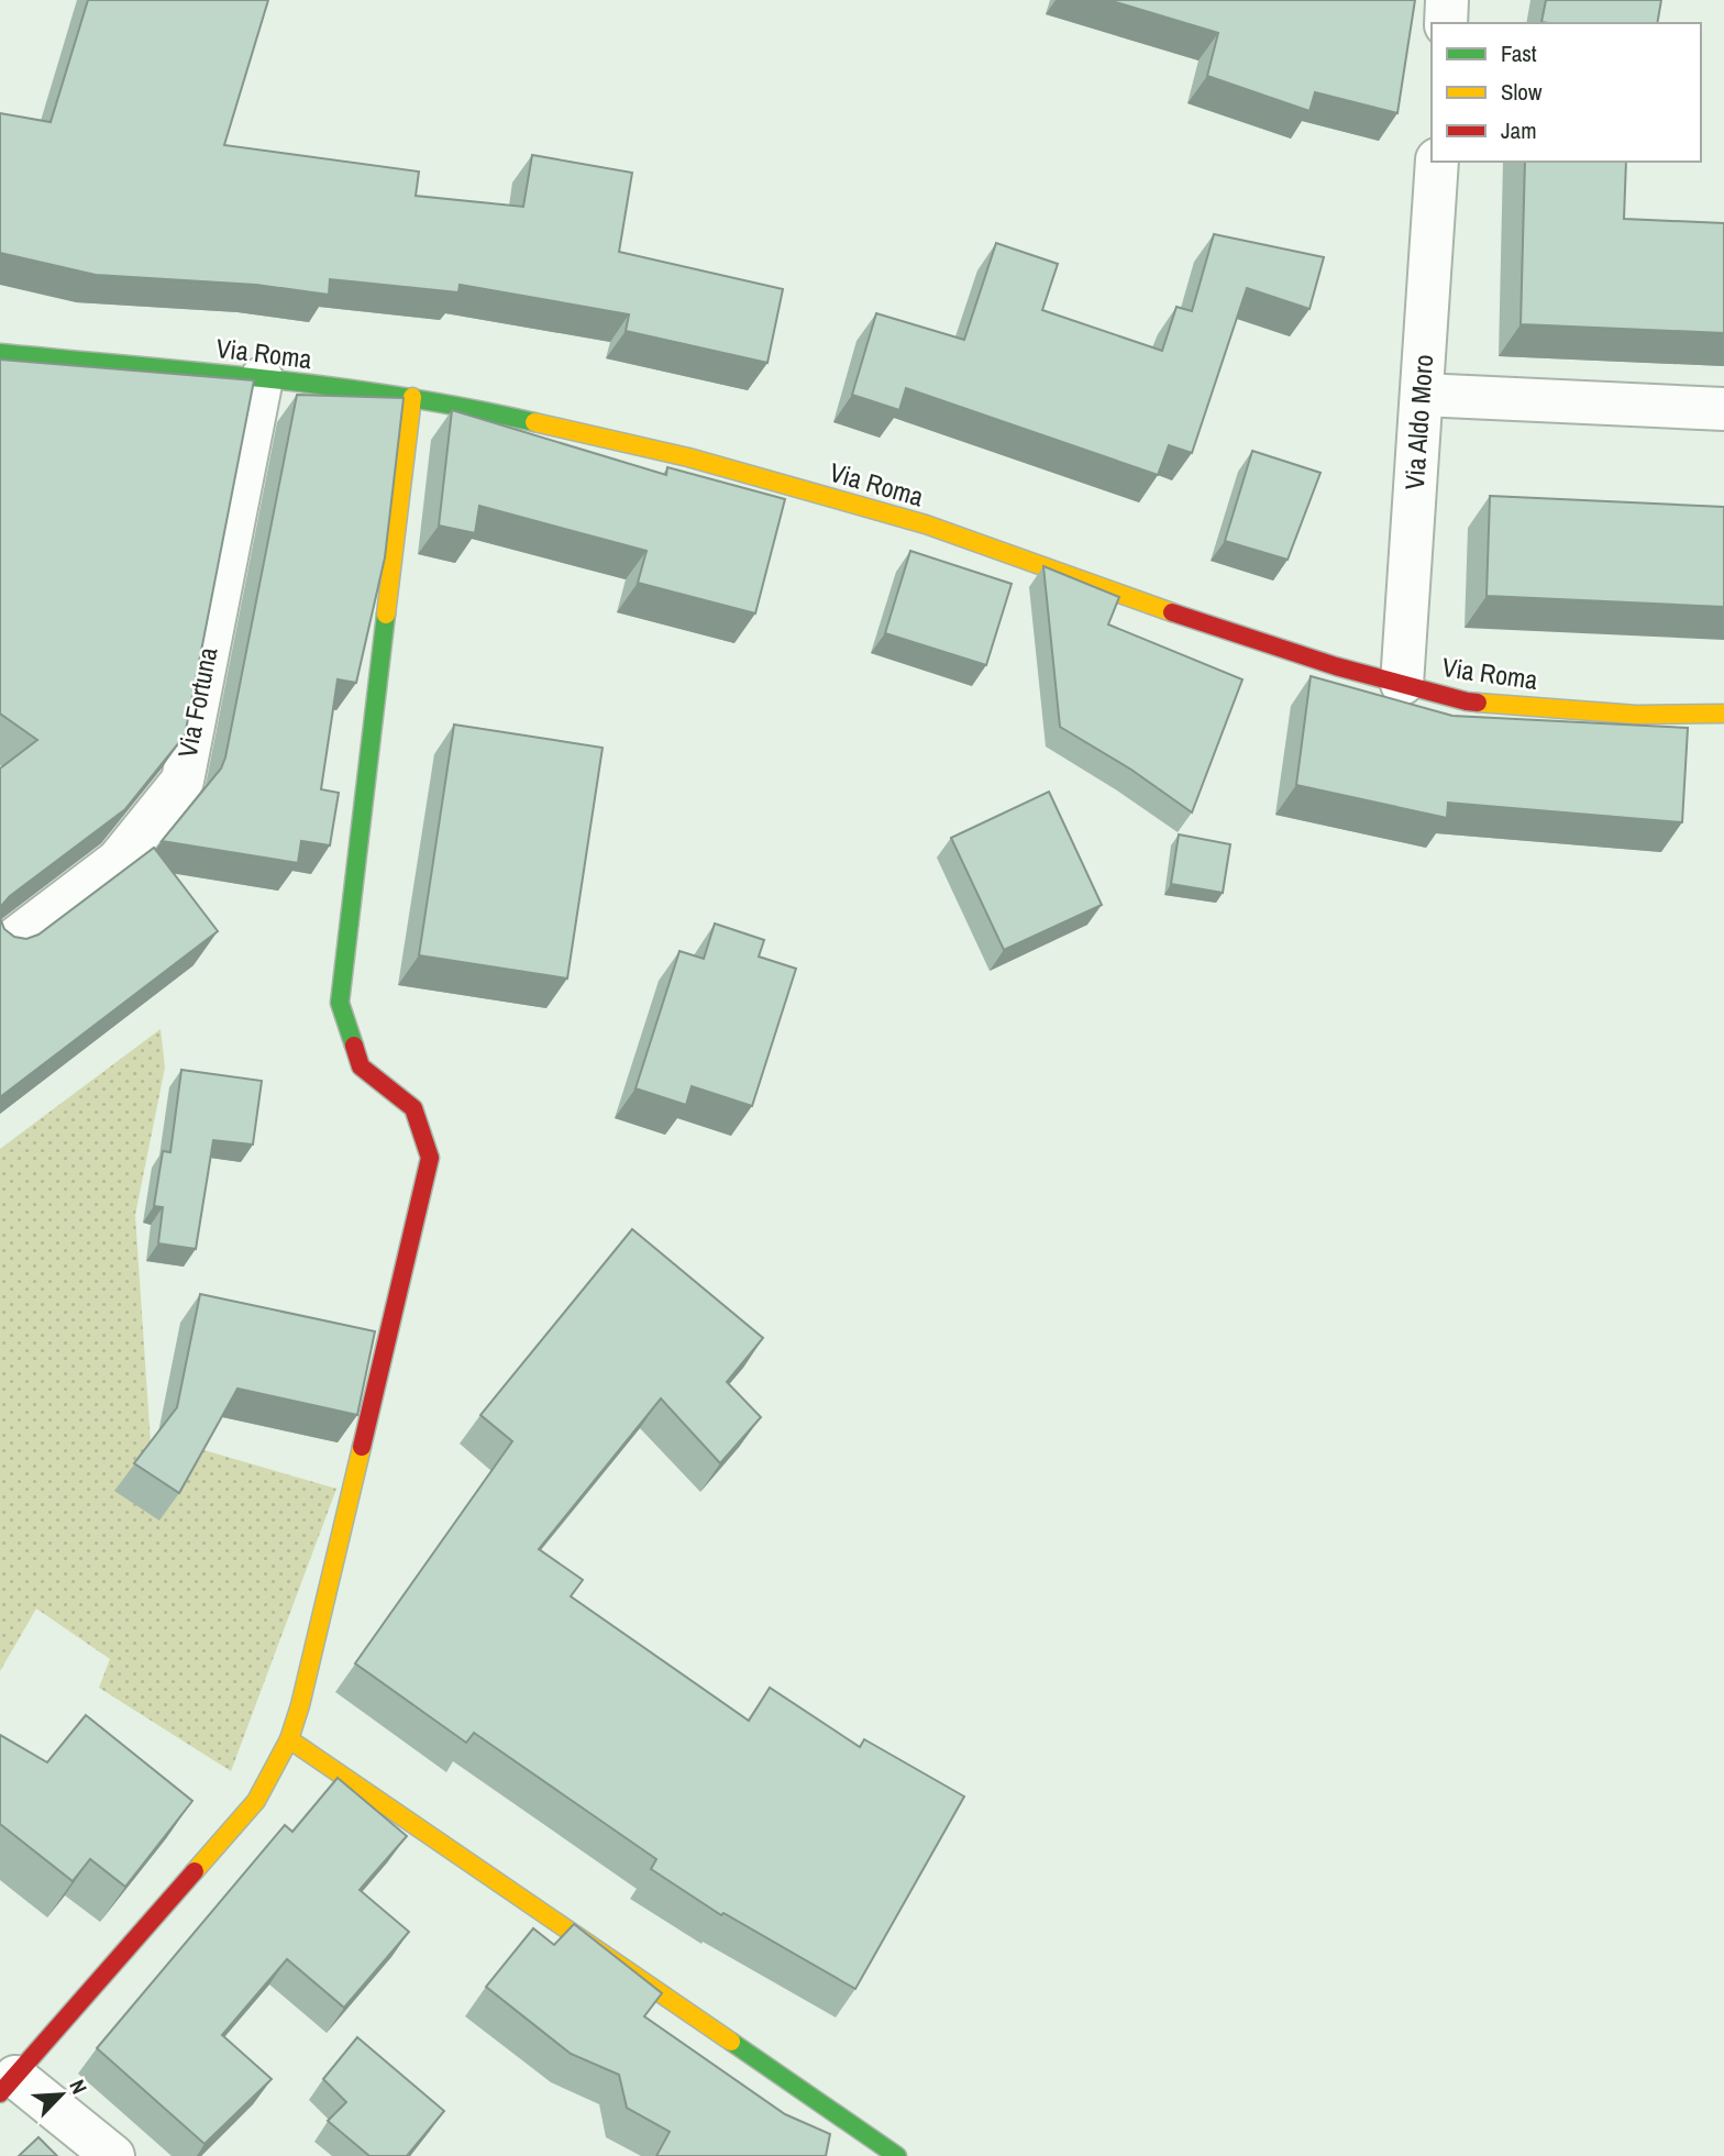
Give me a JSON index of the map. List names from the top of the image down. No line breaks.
{"streets":{"street":["Via Roma","Via Aldo Moro","Via Fortuna"]},"crossings":[["Via Roma","Via Aldo Moro"],["Via Roma","Via Fortuna"]],"legend":["Fast","Slow","Jam"],"north":"top right"}
